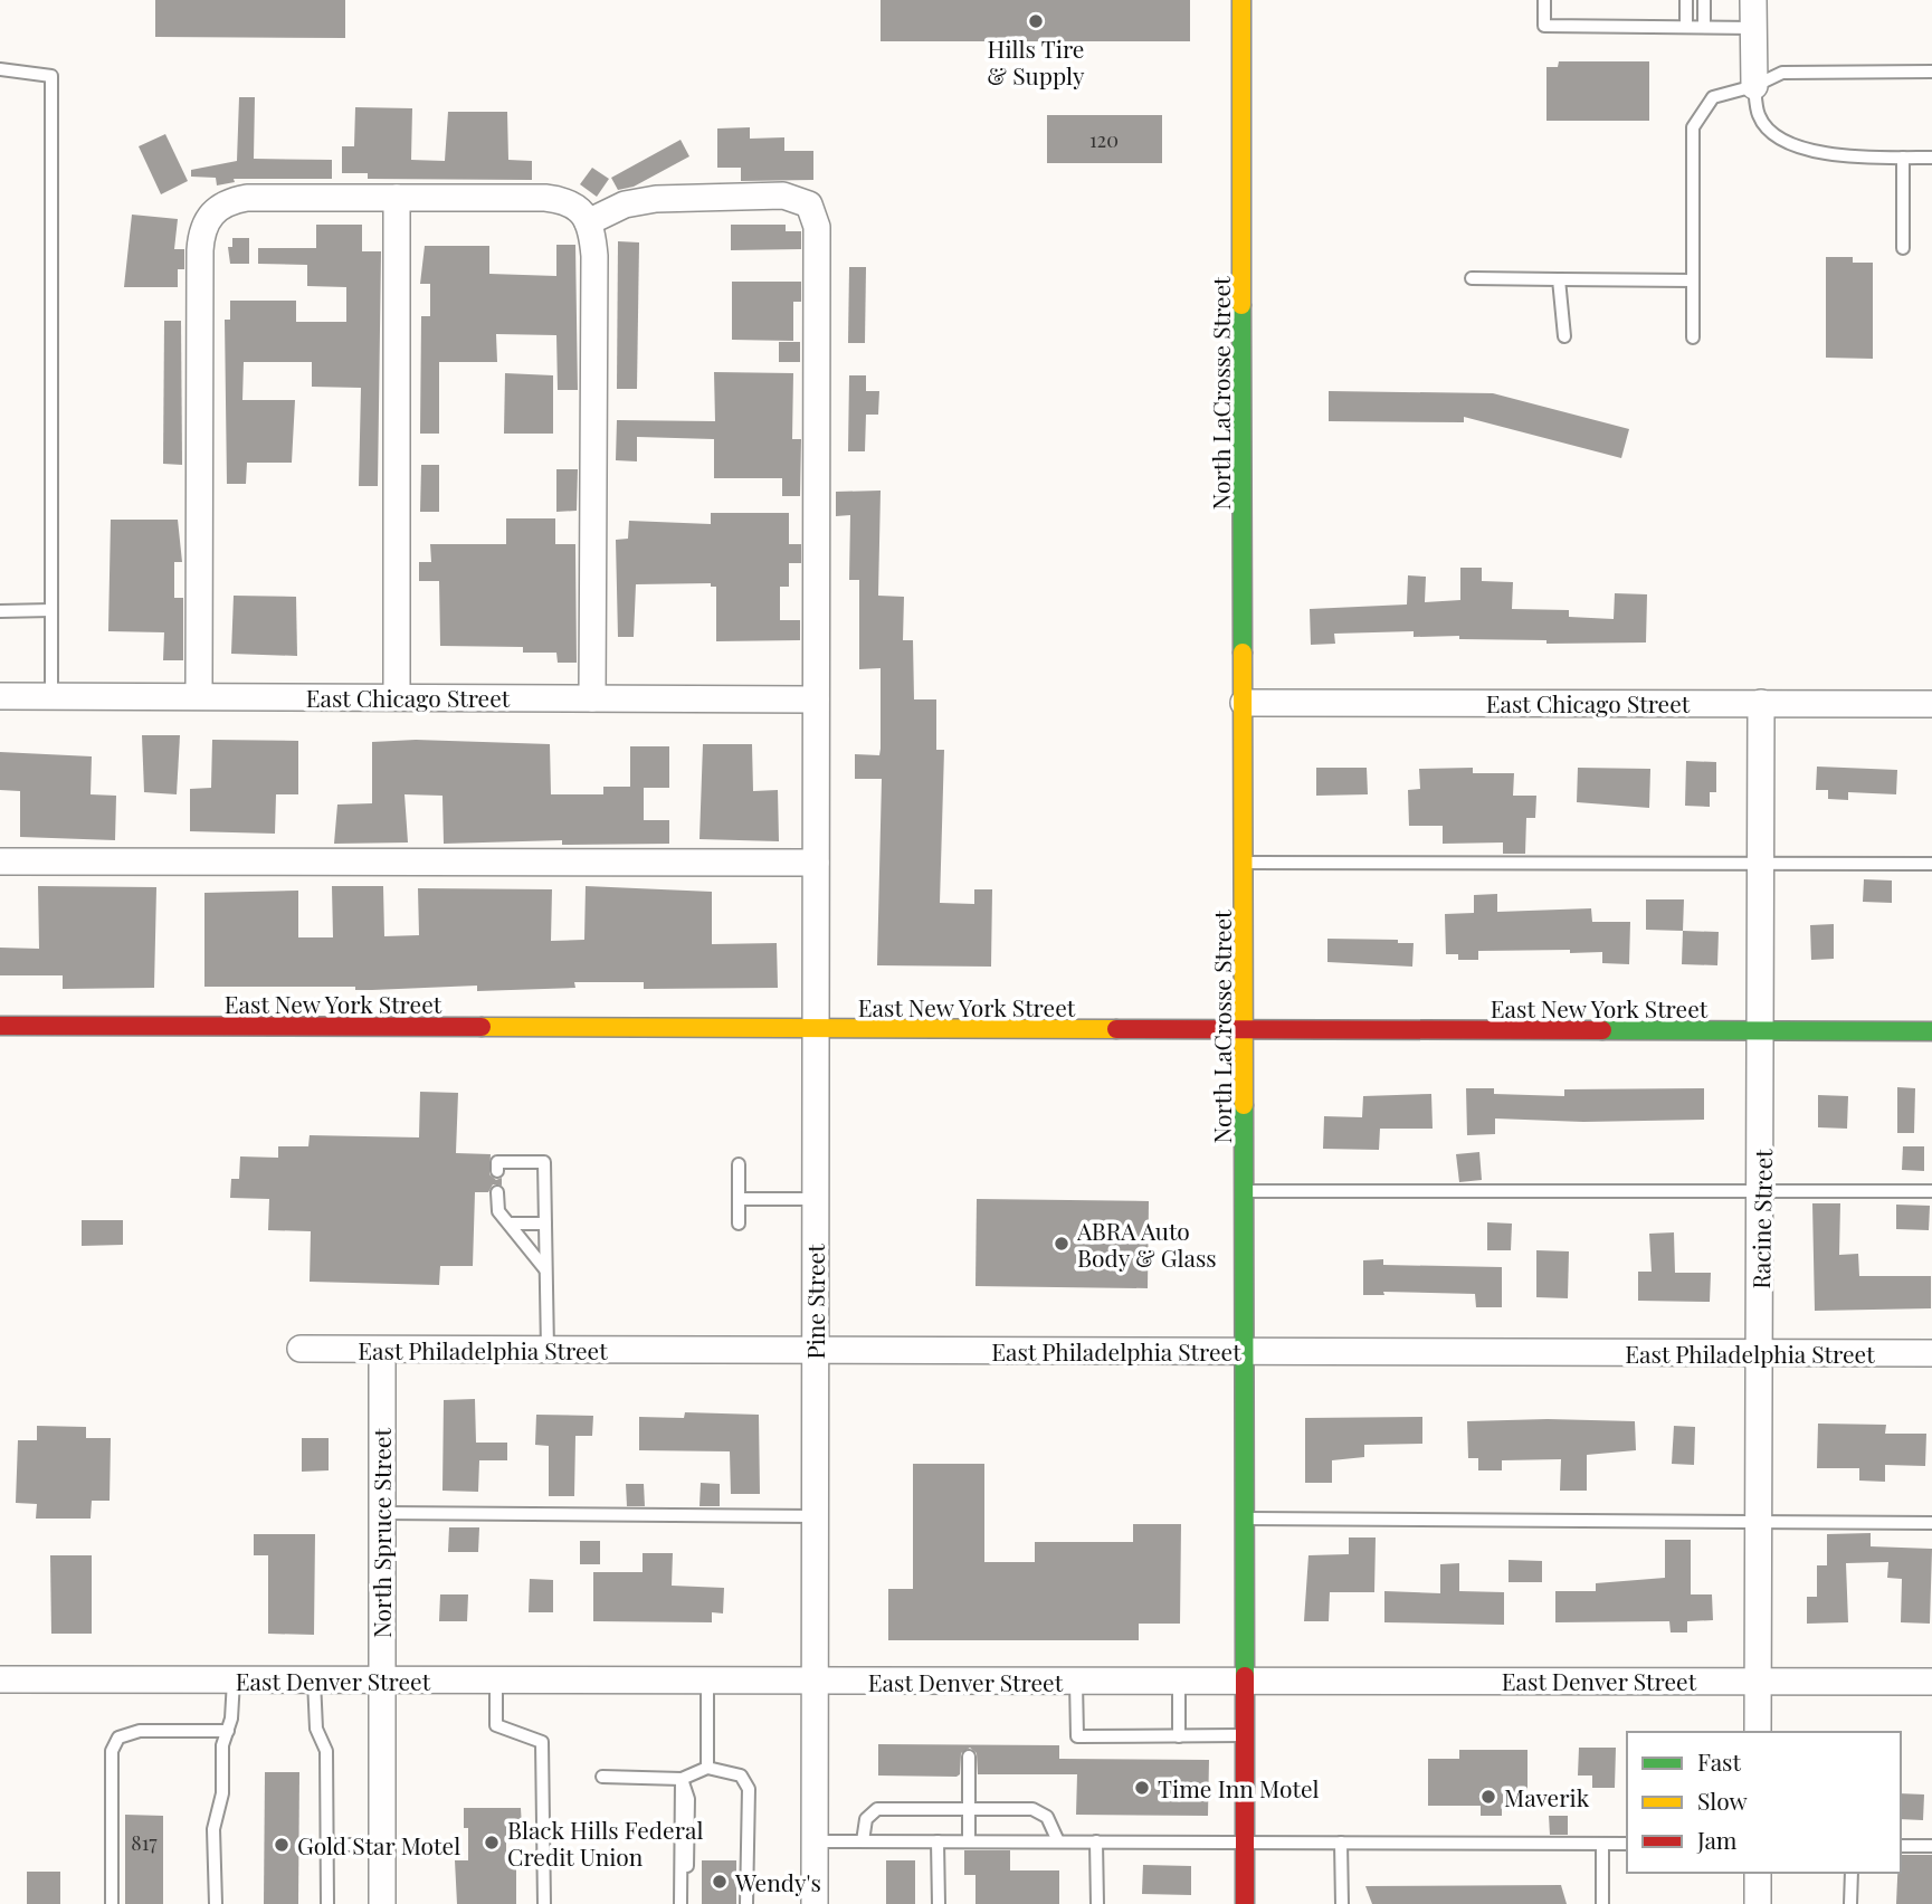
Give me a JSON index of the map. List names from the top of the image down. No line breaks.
{"streets":{"street":["North LaCrosse Street","East Chicago Street","East New York Street","Racine Street","Pine Street","East Philadelphia Street","North Spruce Street","East Denver Street"]},"crossings":[["North LaCrosse Street","East Chicago Street"],["North LaCrosse Street","East New York Street"],["North LaCrosse Street","East Philadelphia Street"],["North LaCrosse Street","East Denver Street"],["East Chicago Street","Racine Street"],["East Chicago Street","Pine Street"],["East New York Street","Racine Street"],["East New York Street","Pine Street"],["Racine Street","East Philadelphia Street"],["Racine Street","East Denver Street"],["Pine Street","East Philadelphia Street"],["Pine Street","East Denver Street"],["East Philadelphia Street","North Spruce Street"],["North Spruce Street","East Denver Street"]],"places":["Hills Tire & Supply","ABRA Auto Body & Glass","Time Inn Motel","Maverik","Black Hills Federal Credit Union","Gold Star Motel","Wendy's"],"house_numbers":["120","817"],"legend":["Fast","Slow","Jam"]}
